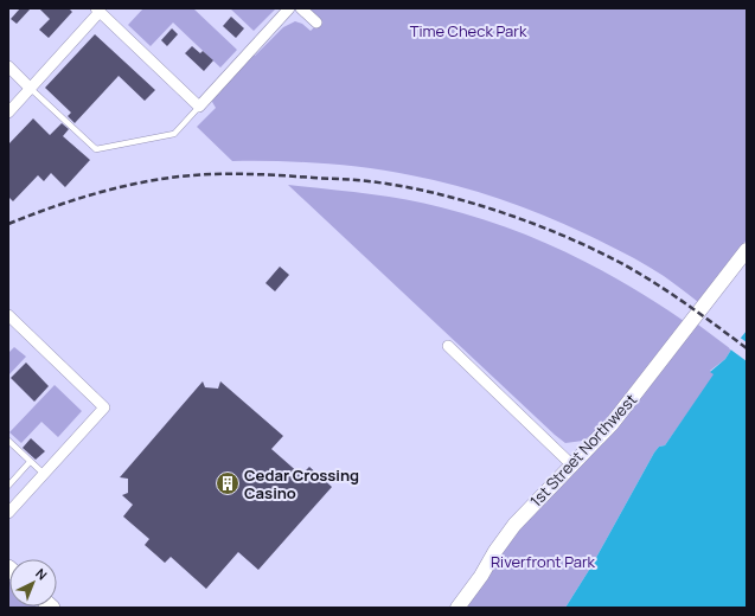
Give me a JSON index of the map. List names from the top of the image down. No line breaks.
{"streets":{"street":["1st Street Northwest"]},"parks":["Time Check Park","Riverfront Park"],"places":{"building":["Cedar Crossing Casino"]},"north":"top right"}
